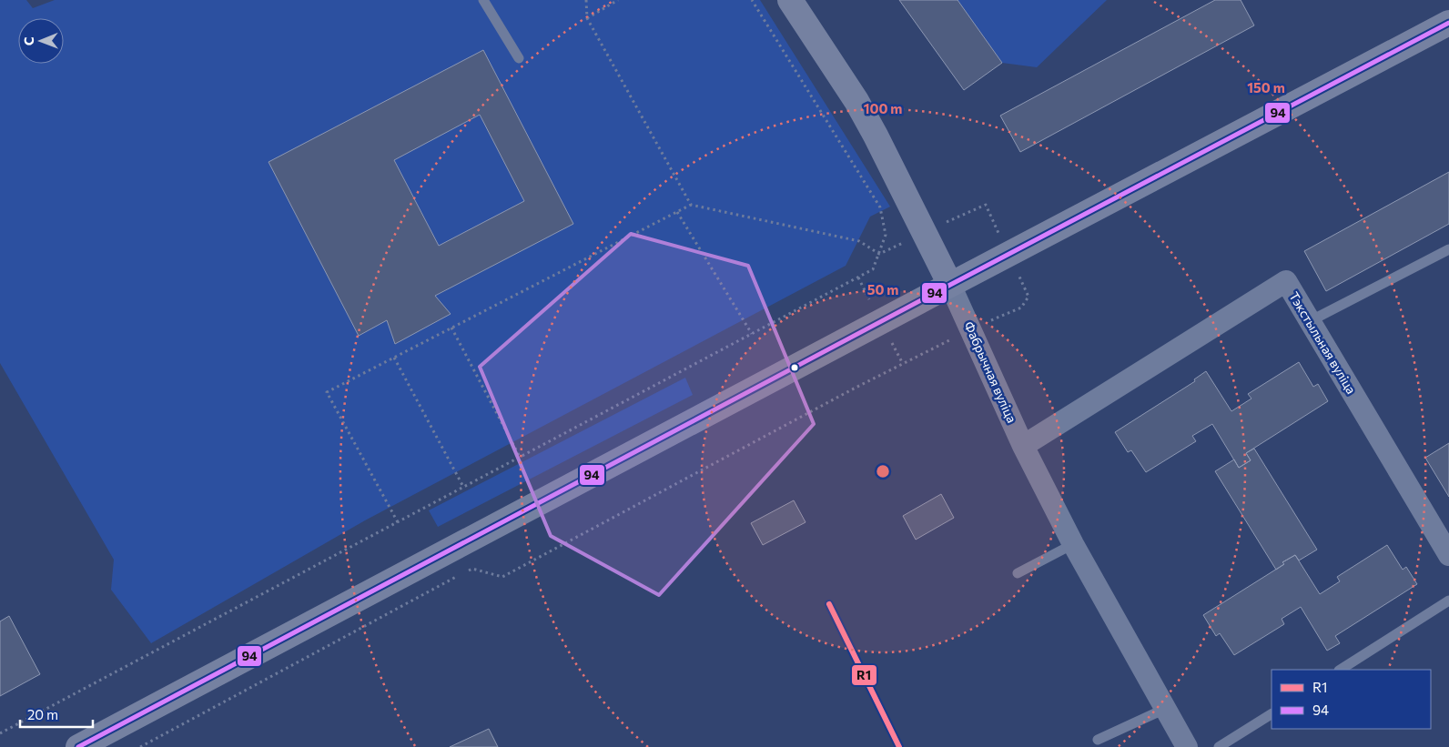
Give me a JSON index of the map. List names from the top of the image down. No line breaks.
{"streets":{"main road":["Фабрычная вуліца"],"street":["Тэкстыльная вуліца"]},"crossings":[["Тэкстыльная вуліца","Фабрычная вуліца"]],"lines":["transit line 94","transit line R1"],"legend":["R1","94"],"scale_bar":"20 m","north":"left","rings":["150 m","100 m","50 m"]}
